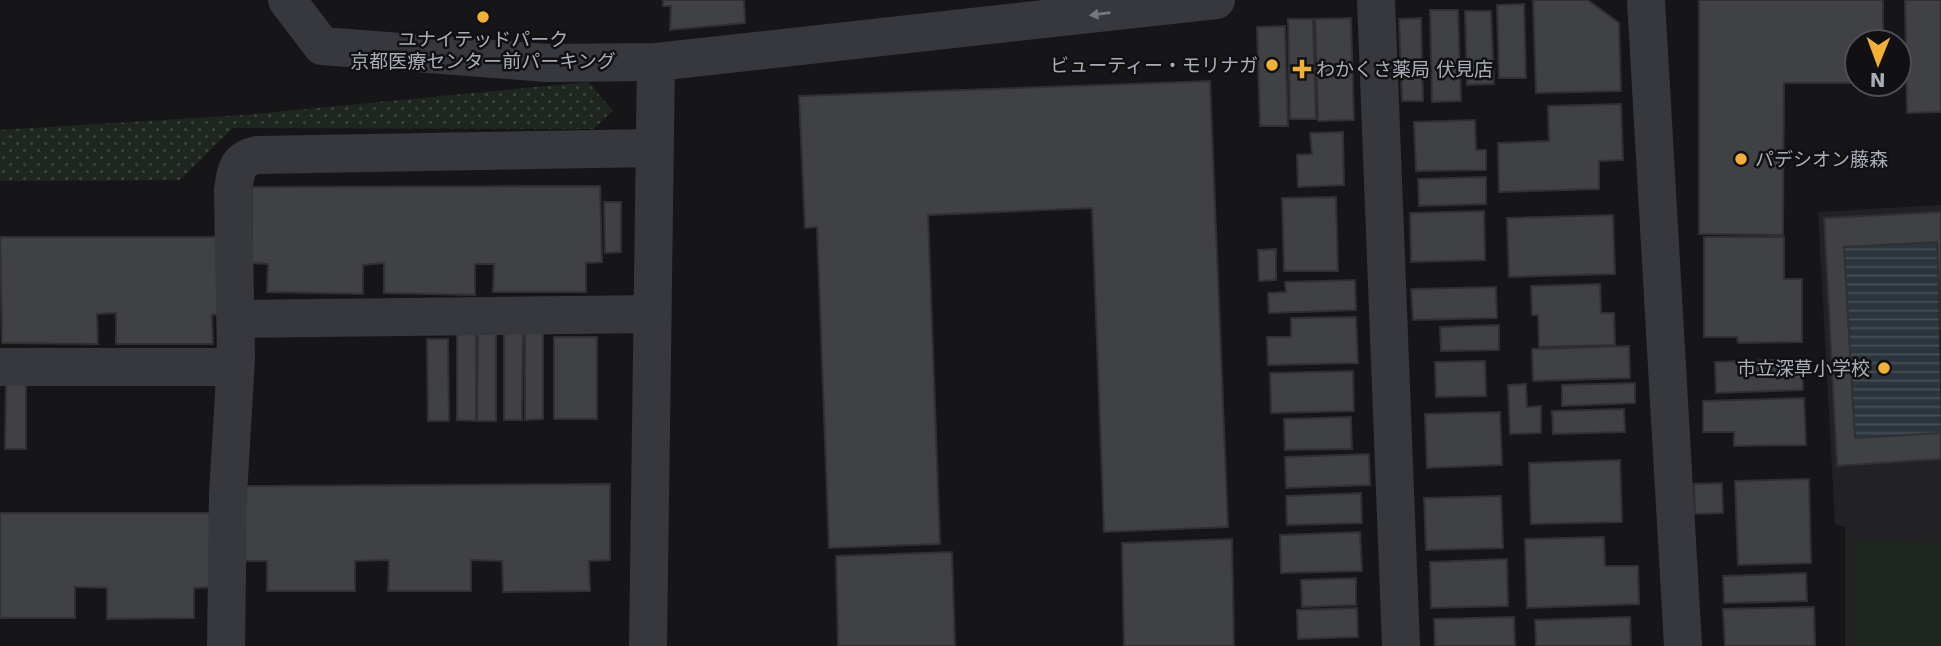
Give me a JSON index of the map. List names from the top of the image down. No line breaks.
{"places":{"other":["ユナイテッドパーク 京都医療センター前パーキング","ビューティー・モリナガ","パデシオン藤森","市立深草小学校"],"health":["わかくさ薬局 伏見店"]},"north":"bottom"}
